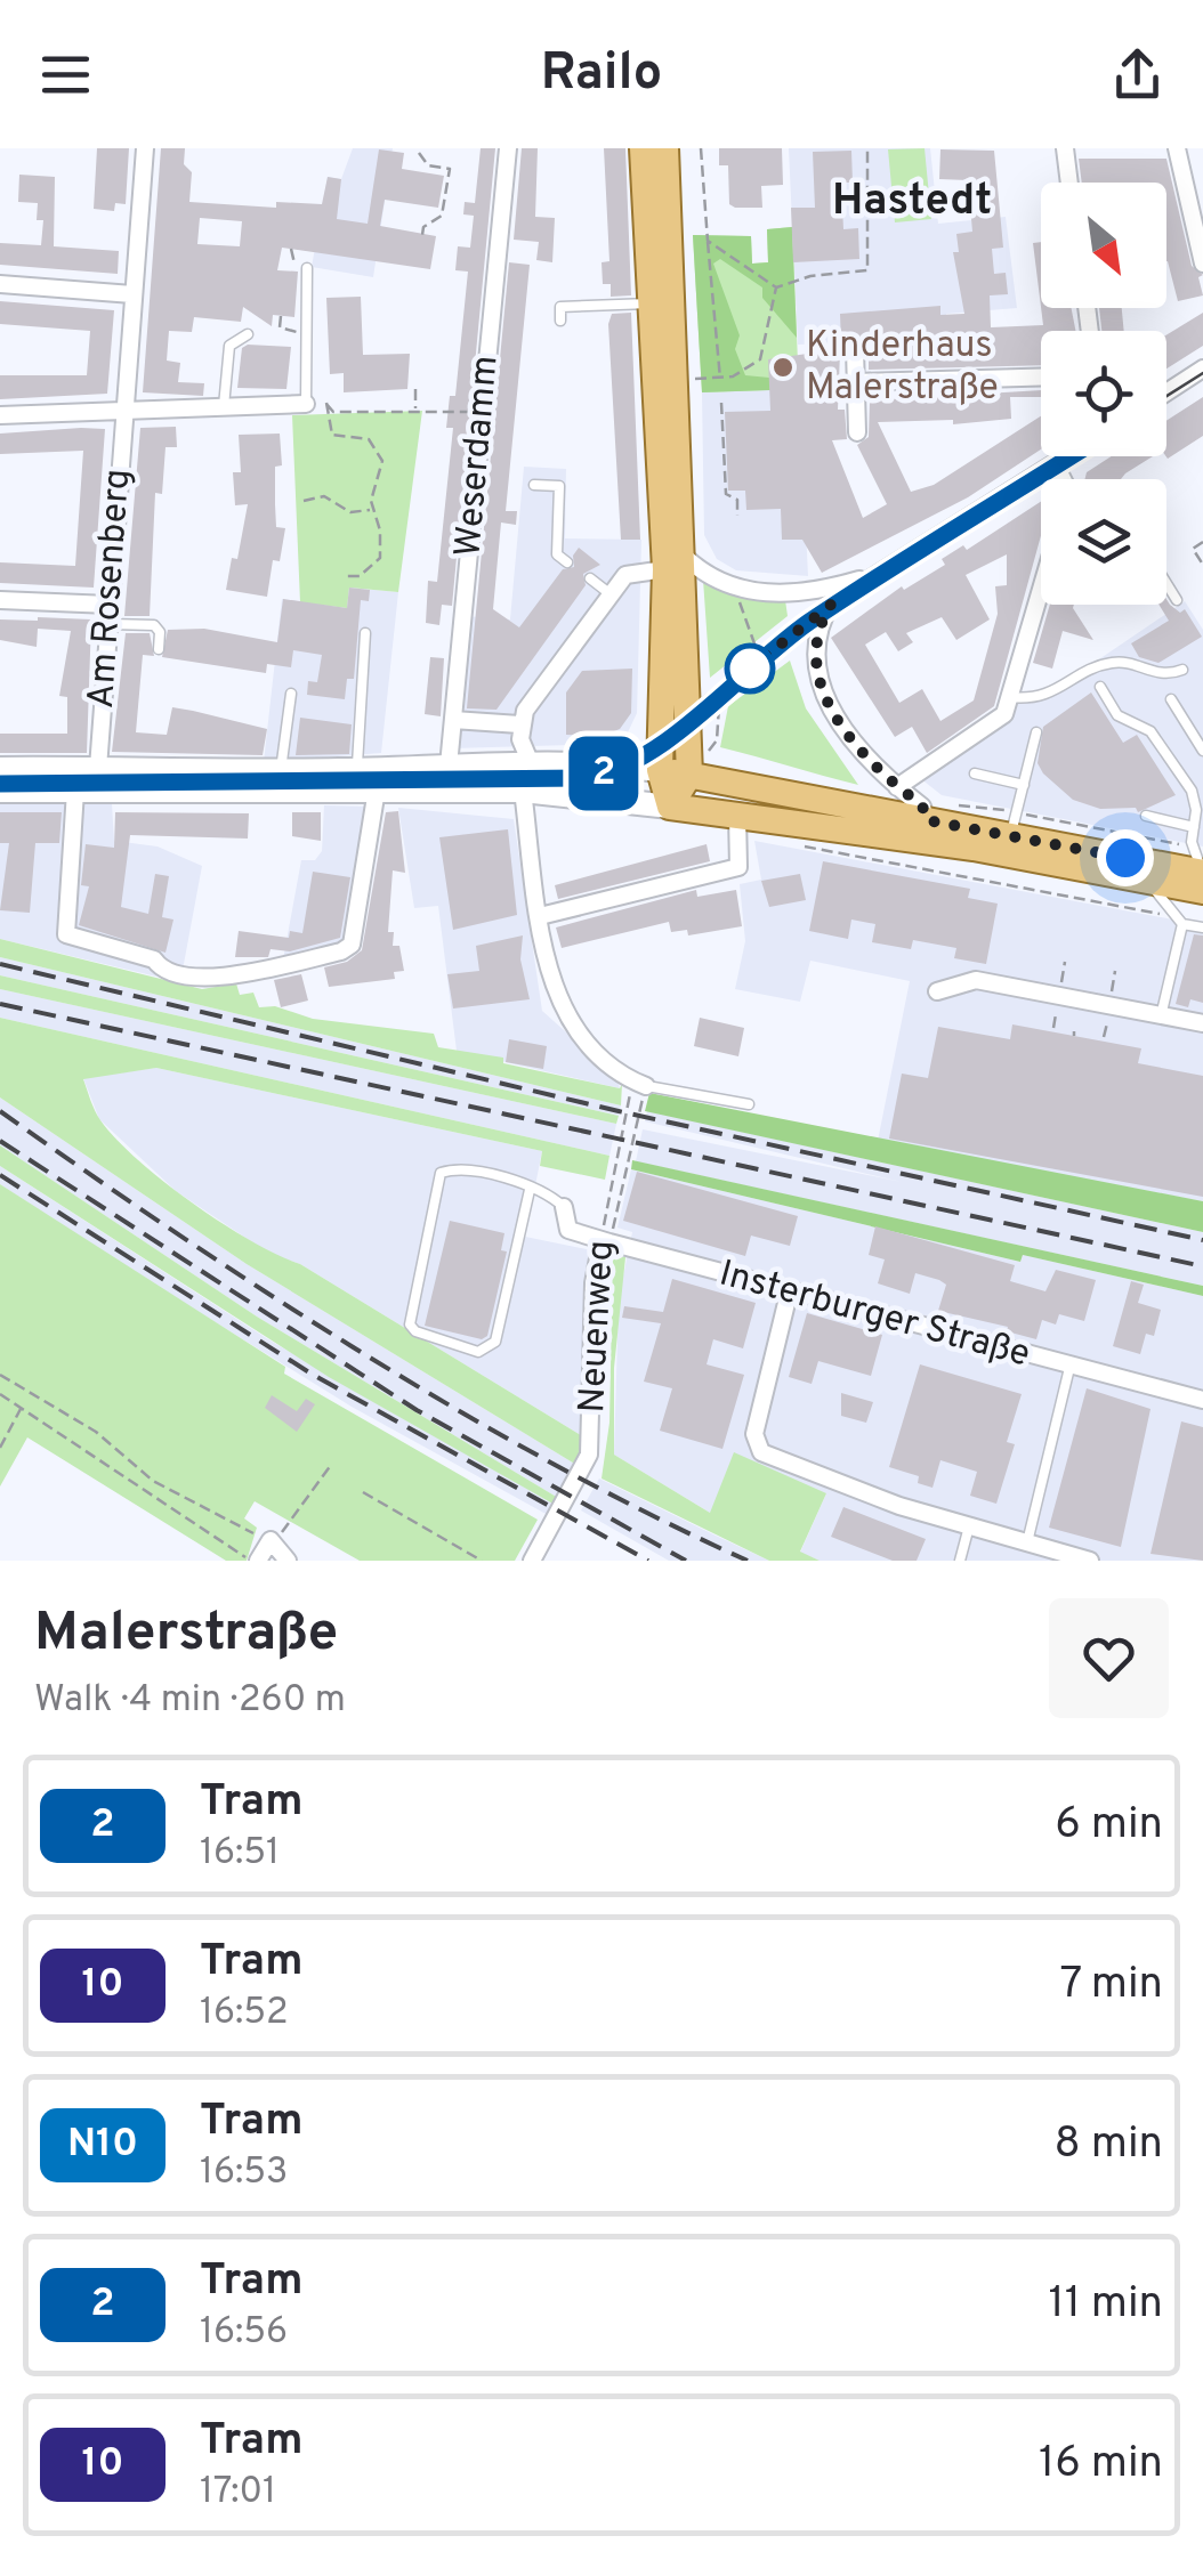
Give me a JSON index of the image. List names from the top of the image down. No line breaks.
{"streets":{"street":["Weserdamm","Am Rosenberg","Insterburger Straße","Neuenweg"]},"crossings":[["Insterburger Straße","Neuenweg"]],"districts":["Hastedt"],"places":["Kinderhaus Malerstraße"],"lines":["tram line 2"],"north":"bottom right","page":{"header":"Railo","on_map":"2","heading":["Malerstraße","Walk · 4 min · 260 m"],"list":[{"mark":"2","name":"Tram","note":"16:51","value":"6 min"},{"mark":"10","name":"Tram","note":"16:52","value":"7 min"},{"mark":"N10","name":"Tram","note":"16:53","value":"8 min"},{"mark":"2","name":"Tram","note":"16:56","value":"11 min"},{"mark":"10","name":"Tram","note":"17:01","value":"16 min"}]}}
